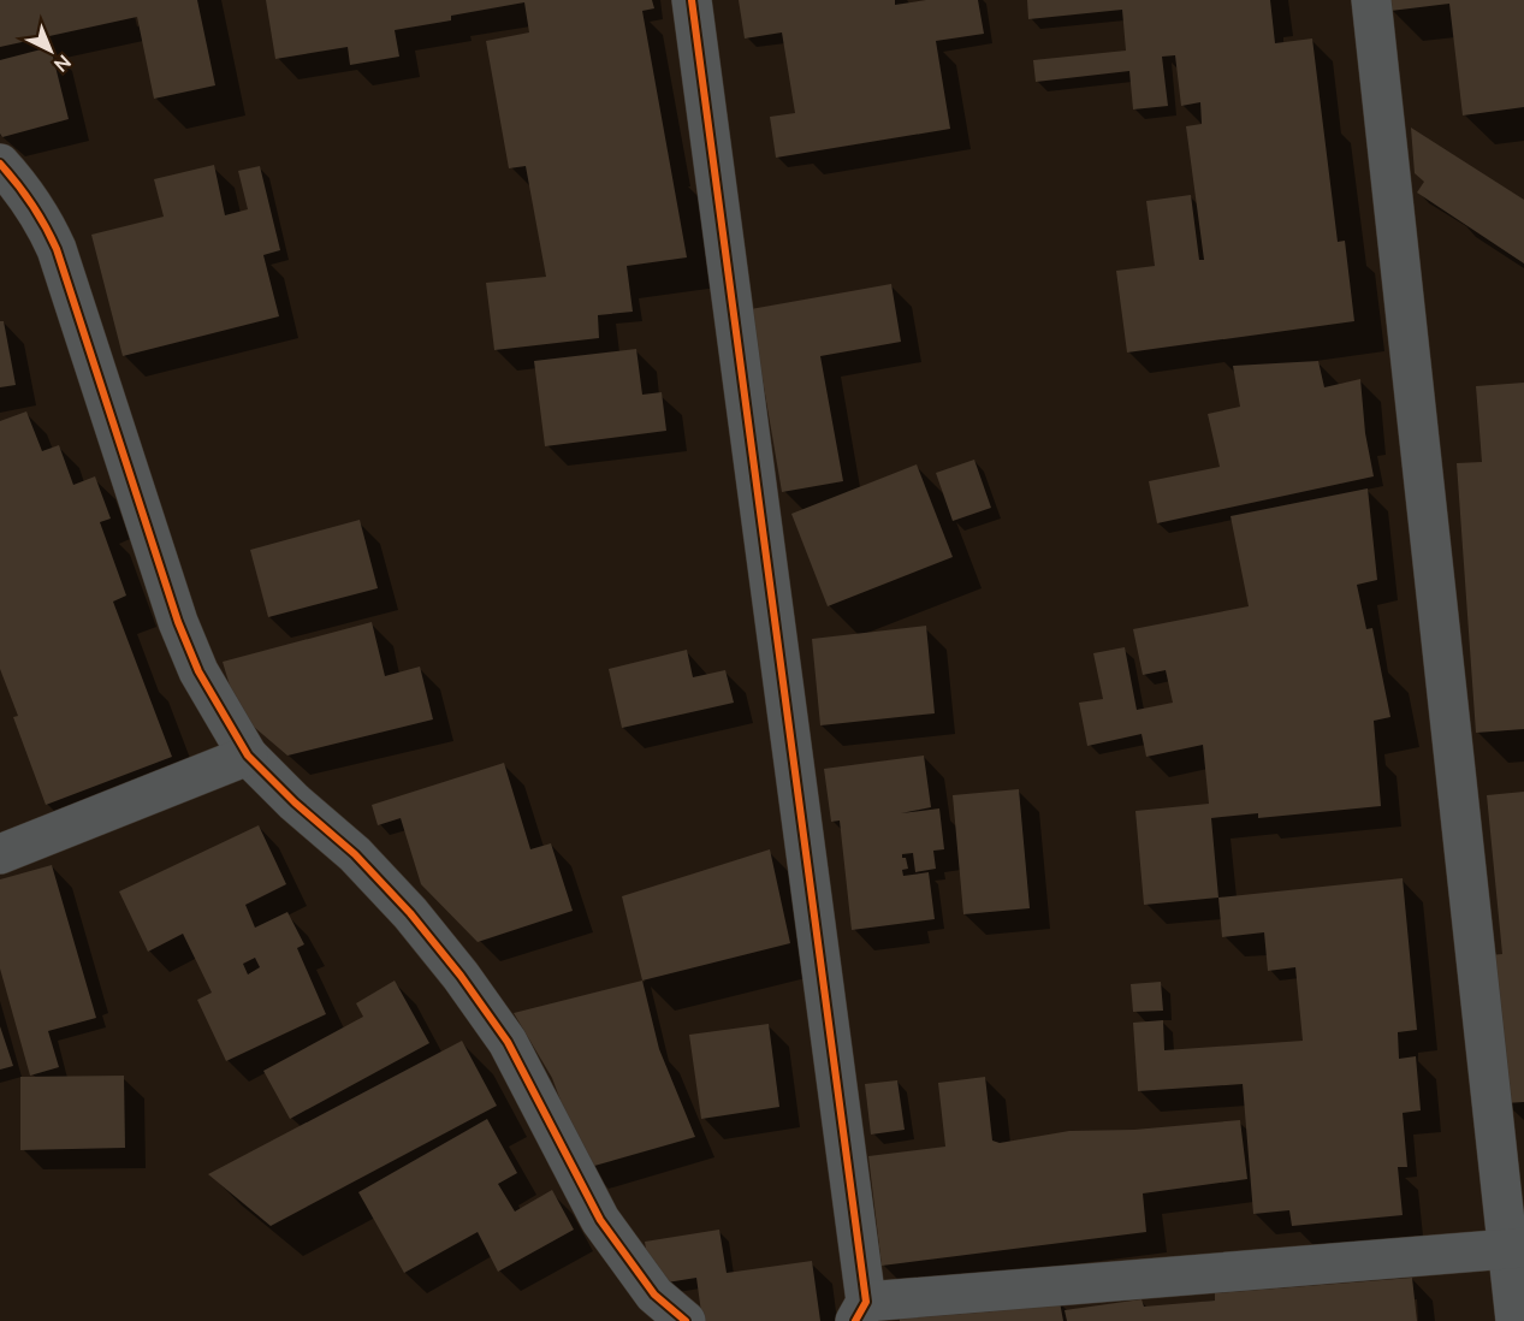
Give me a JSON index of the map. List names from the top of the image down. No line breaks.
{"north":"bottom right"}
